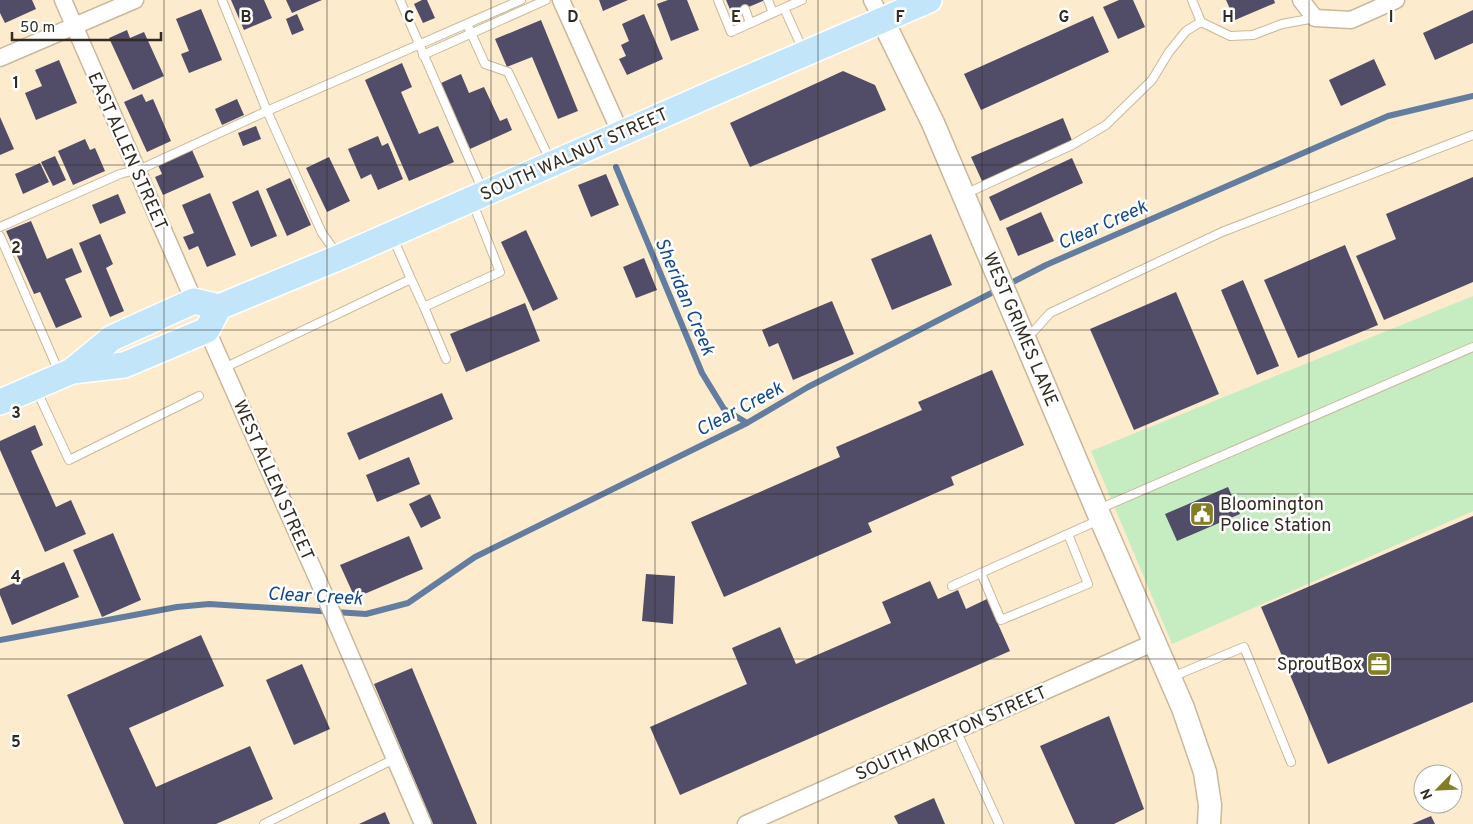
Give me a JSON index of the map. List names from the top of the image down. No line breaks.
{"streets":{"main road":["SOUTH WALNUT STREET"],"street":["EAST ALLEN STREET","WEST GRIMES LANE","WEST ALLEN STREET","SOUTH MORTON STREET"]},"crossings":[["SOUTH WALNUT STREET","WEST GRIMES LANE"],["WEST GRIMES LANE","SOUTH MORTON STREET"]],"water":["Clear Creek","Sheridan Creek"],"places":{"public building":["Bloomington Police Station"],"office":["SproutBox"]},"scale_bar":"50 m","north":"bottom left","grid":{"columns":["B","C","D","E","F","G","H","I"],"rows":["1","2","3","4","5"]}}
